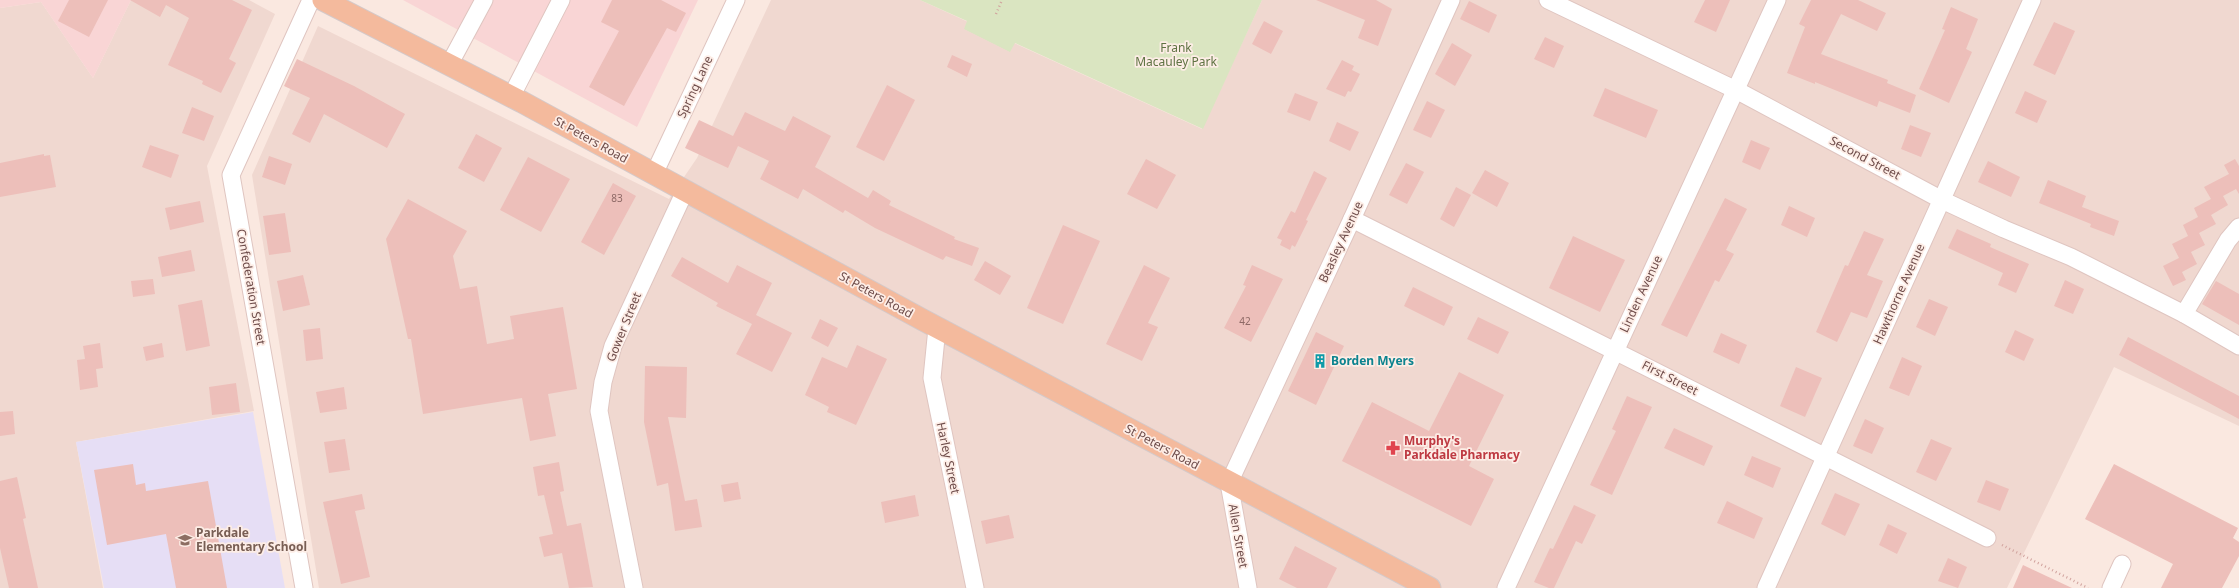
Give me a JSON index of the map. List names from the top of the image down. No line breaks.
{"streets":{"main road":["St Peters Road"],"street":["Spring Lane","Second Street","Beasley Avenue","Confederation Street","Linden Avenue","Hawthorne Avenue","Gower Street","First Street","Harley Street","Allen Street"]},"crossings":[["Spring Lane","St Peters Road"],["St Peters Road","Beasley Avenue"],["St Peters Road","Gower Street"],["St Peters Road","Harley Street"],["St Peters Road","Allen Street"],["Second Street","Linden Avenue"],["Second Street","Hawthorne Avenue"],["Beasley Avenue","First Street"],["Beasley Avenue","Allen Street"],["Linden Avenue","First Street"],["Hawthorne Avenue","First Street"]],"parks":["Frank Macauley Park"],"places":{"building":["Borden Myers"],"pharmacy":["Murphy's Parkdale Pharmacy"],"school or university":["Parkdale Elementary School"]},"house_numbers":["83","42"]}
